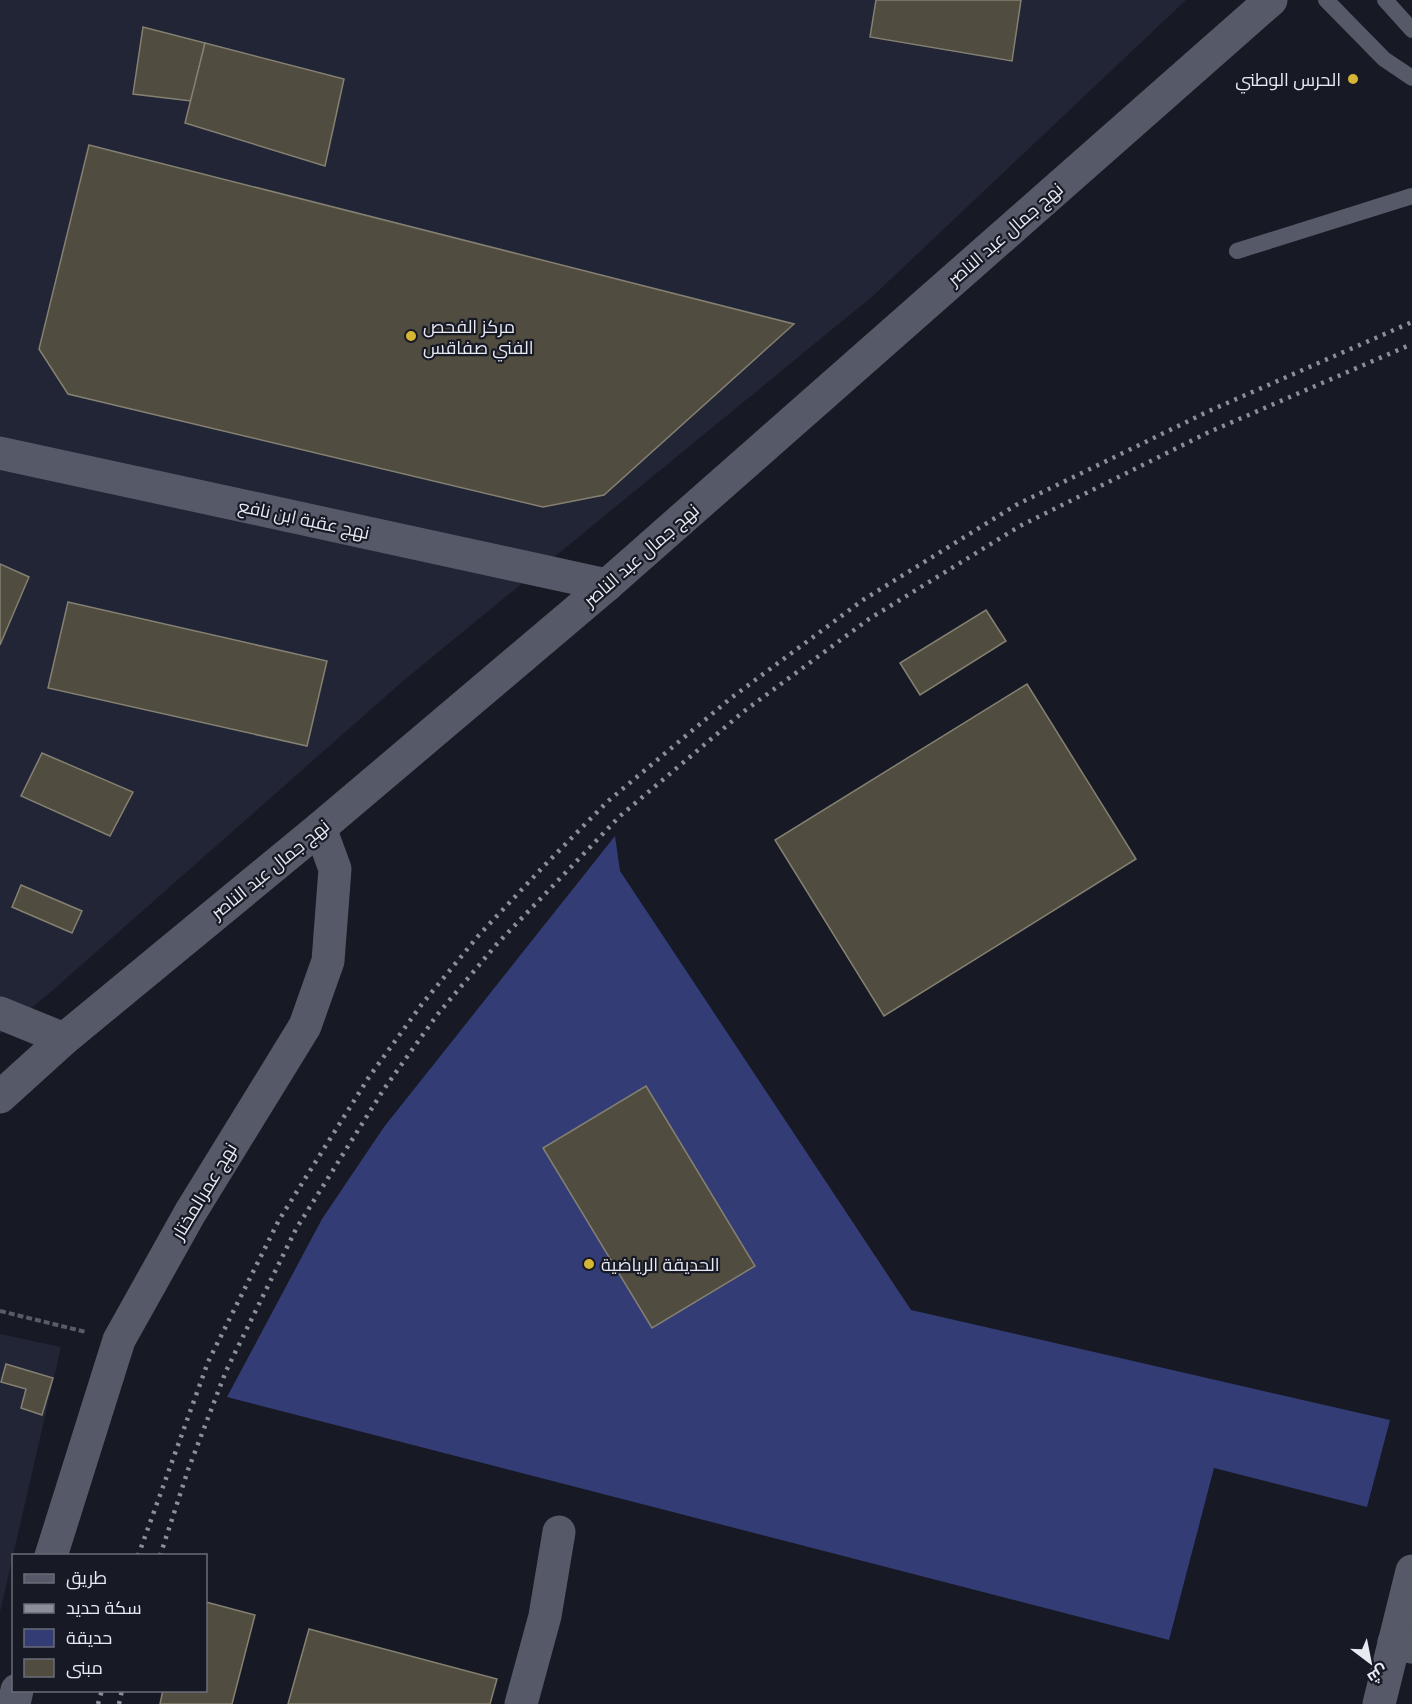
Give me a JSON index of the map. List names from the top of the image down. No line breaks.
{"streets":{"street":["نهج جمال عبد الناصر","نهج عقبة ابن نافع","نهج عمرالمختار"]},"crossings":[["نهج جمال عبد الناصر","نهج عقبة ابن نافع"],["نهج جمال عبد الناصر","نهج عمرالمختار"]],"places":["الحرس الوطني","مركز الفحص الفني صفاقس","الحديقة الرياضية"],"legend":["طريق","سكة حديد","حديقة","مبنى"],"north":"bottom right"}
